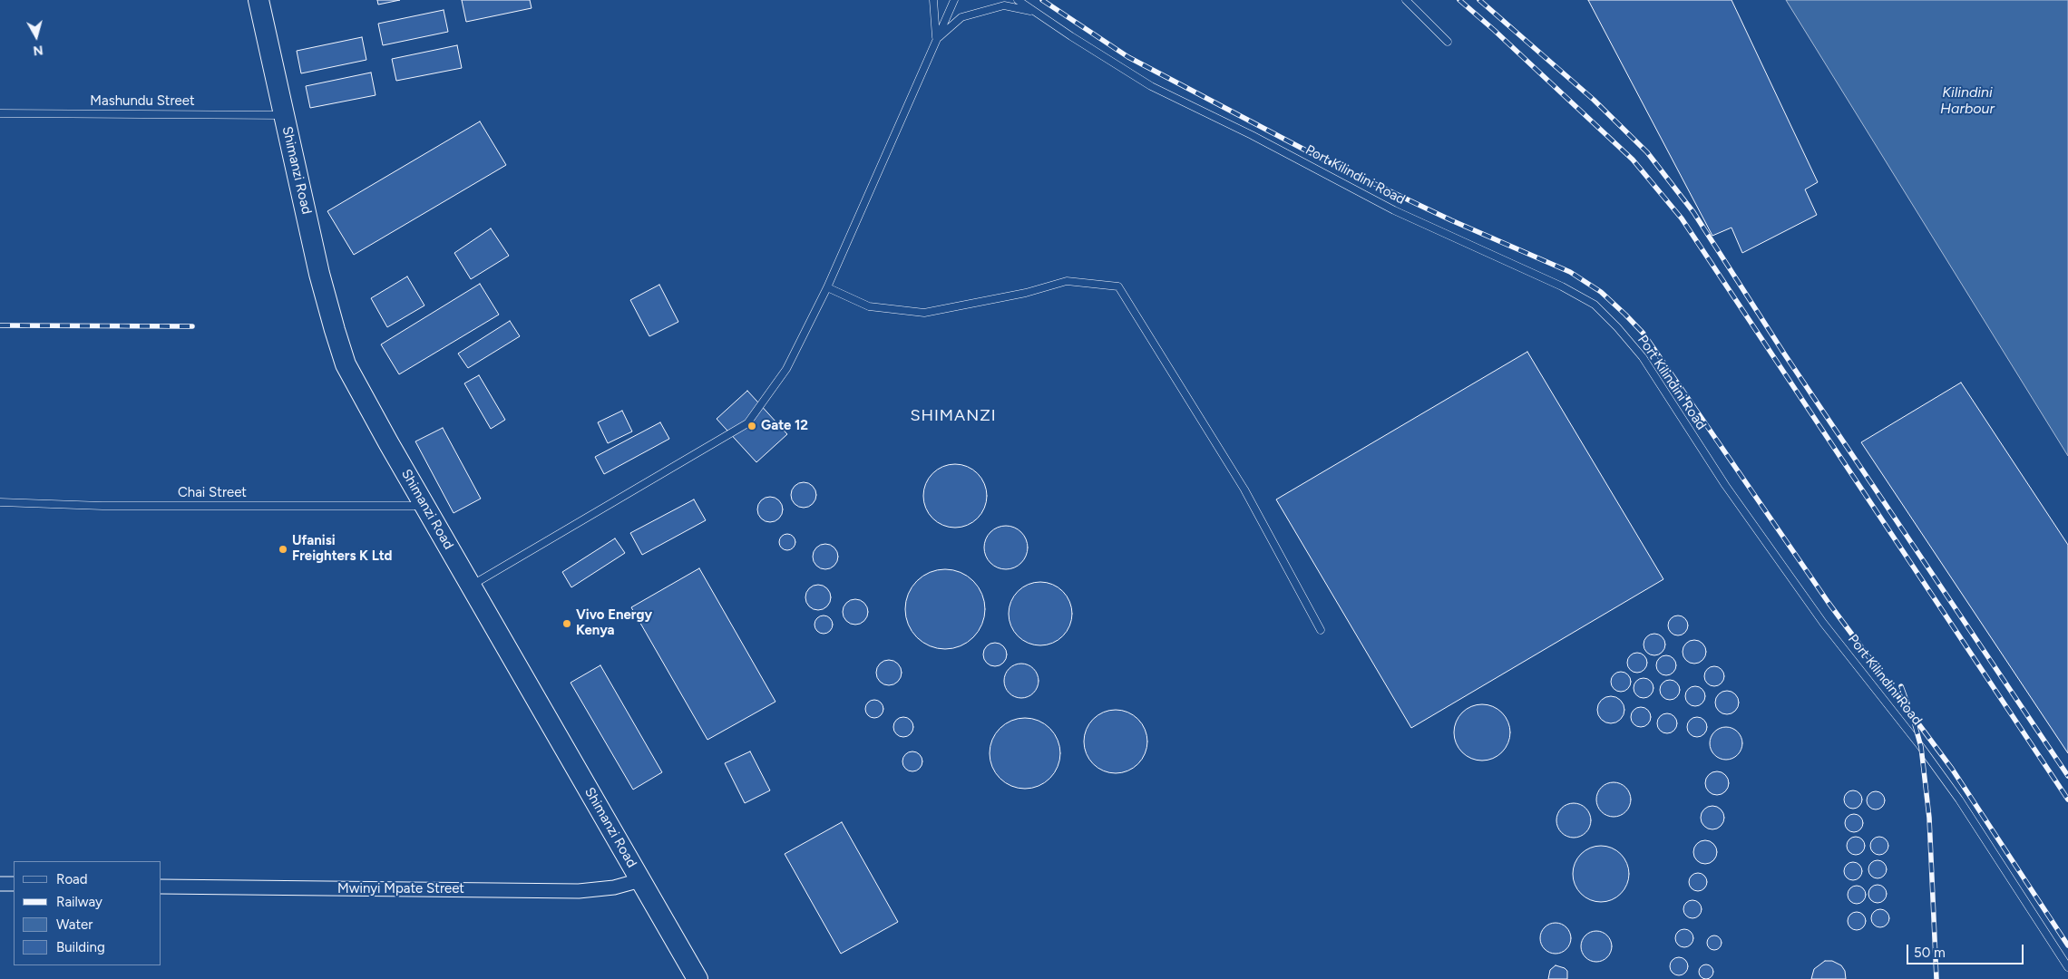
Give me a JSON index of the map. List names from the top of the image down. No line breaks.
{"streets":{"main road":["Shimanzi Road"],"street":["Mwinyi Mpate Street"],"lane":["Mashundu Street","Port Kilindini Road","Chai Street"]},"crossings":[["Mashundu Street","Shimanzi Road"],["Shimanzi Road","Chai Street"],["Shimanzi Road","Mwinyi Mpate Street"]],"districts":["SHIMANZI"],"water":["Kilindini Harbour"],"places":["Gate 12","Ufanisi Freighters K Ltd","Vivo Energy Kenya"],"legend":["Road","Railway","Water","Building"],"scale_bar":"50 m","north":"bottom"}
